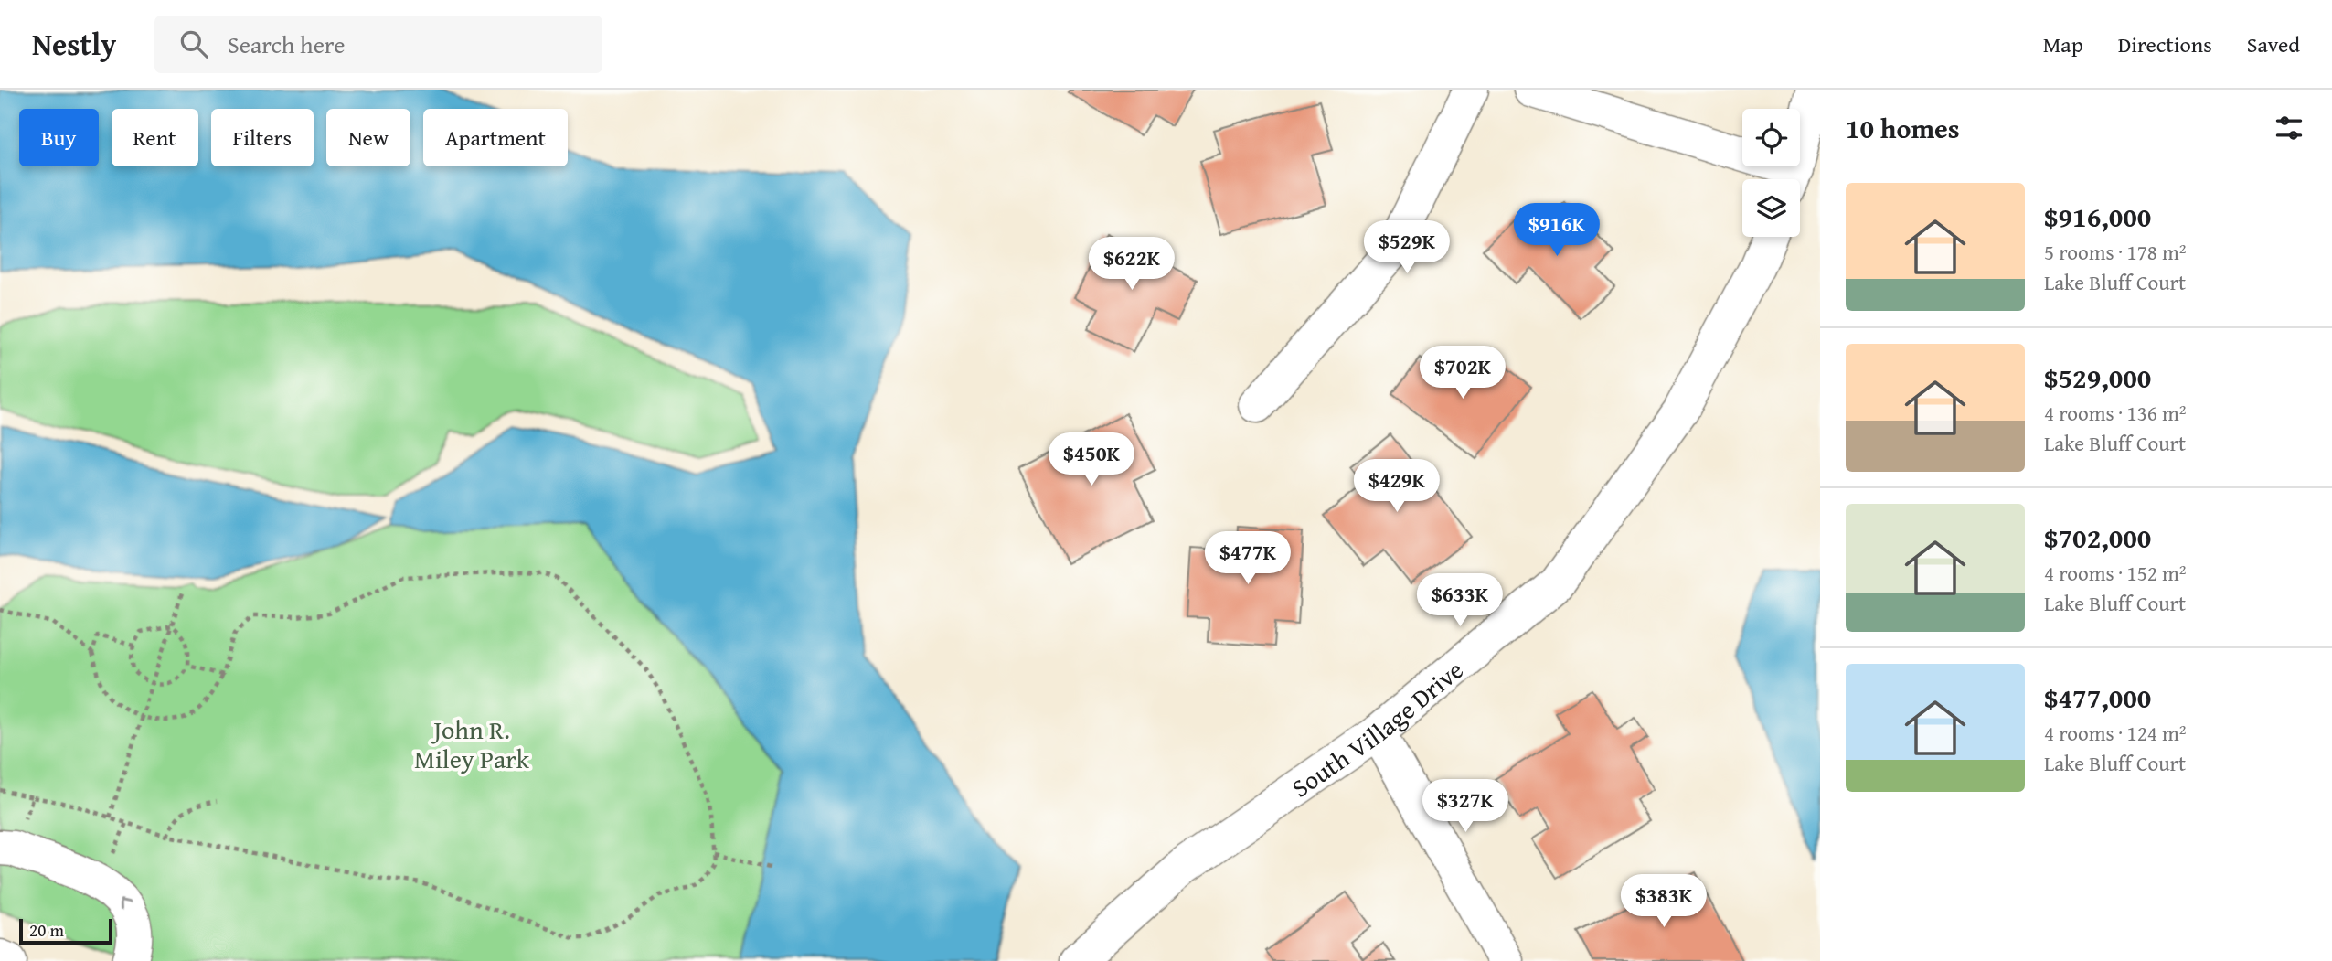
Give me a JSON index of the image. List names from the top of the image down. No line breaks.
{"streets":{"street":["South Village Drive"]},"parks":["John R. Miley Park"],"scale_bar":"20 m","page":{"header":"Nestly","search":"Search here","nav":["Map","Directions","Saved"],"heading":"10 homes","chip":["Buy","Rent","Filters","New","Apartment"],"list":[{"name":"$916,000","note":"5 rooms · 178 m² · Lake Bluff Court"},{"name":"$529,000","note":"4 rooms · 136 m² · Lake Bluff Court"},{"name":"$702,000","note":"4 rooms · 152 m² · Lake Bluff Court"},{"name":"$477,000","note":"4 rooms · 124 m² · Lake Bluff Court"}],"price":["$916K","$529K","$622K","$702K","$450K","$429K","$477K","$633K","$327K","$383K"],"scale":"20 m"}}
